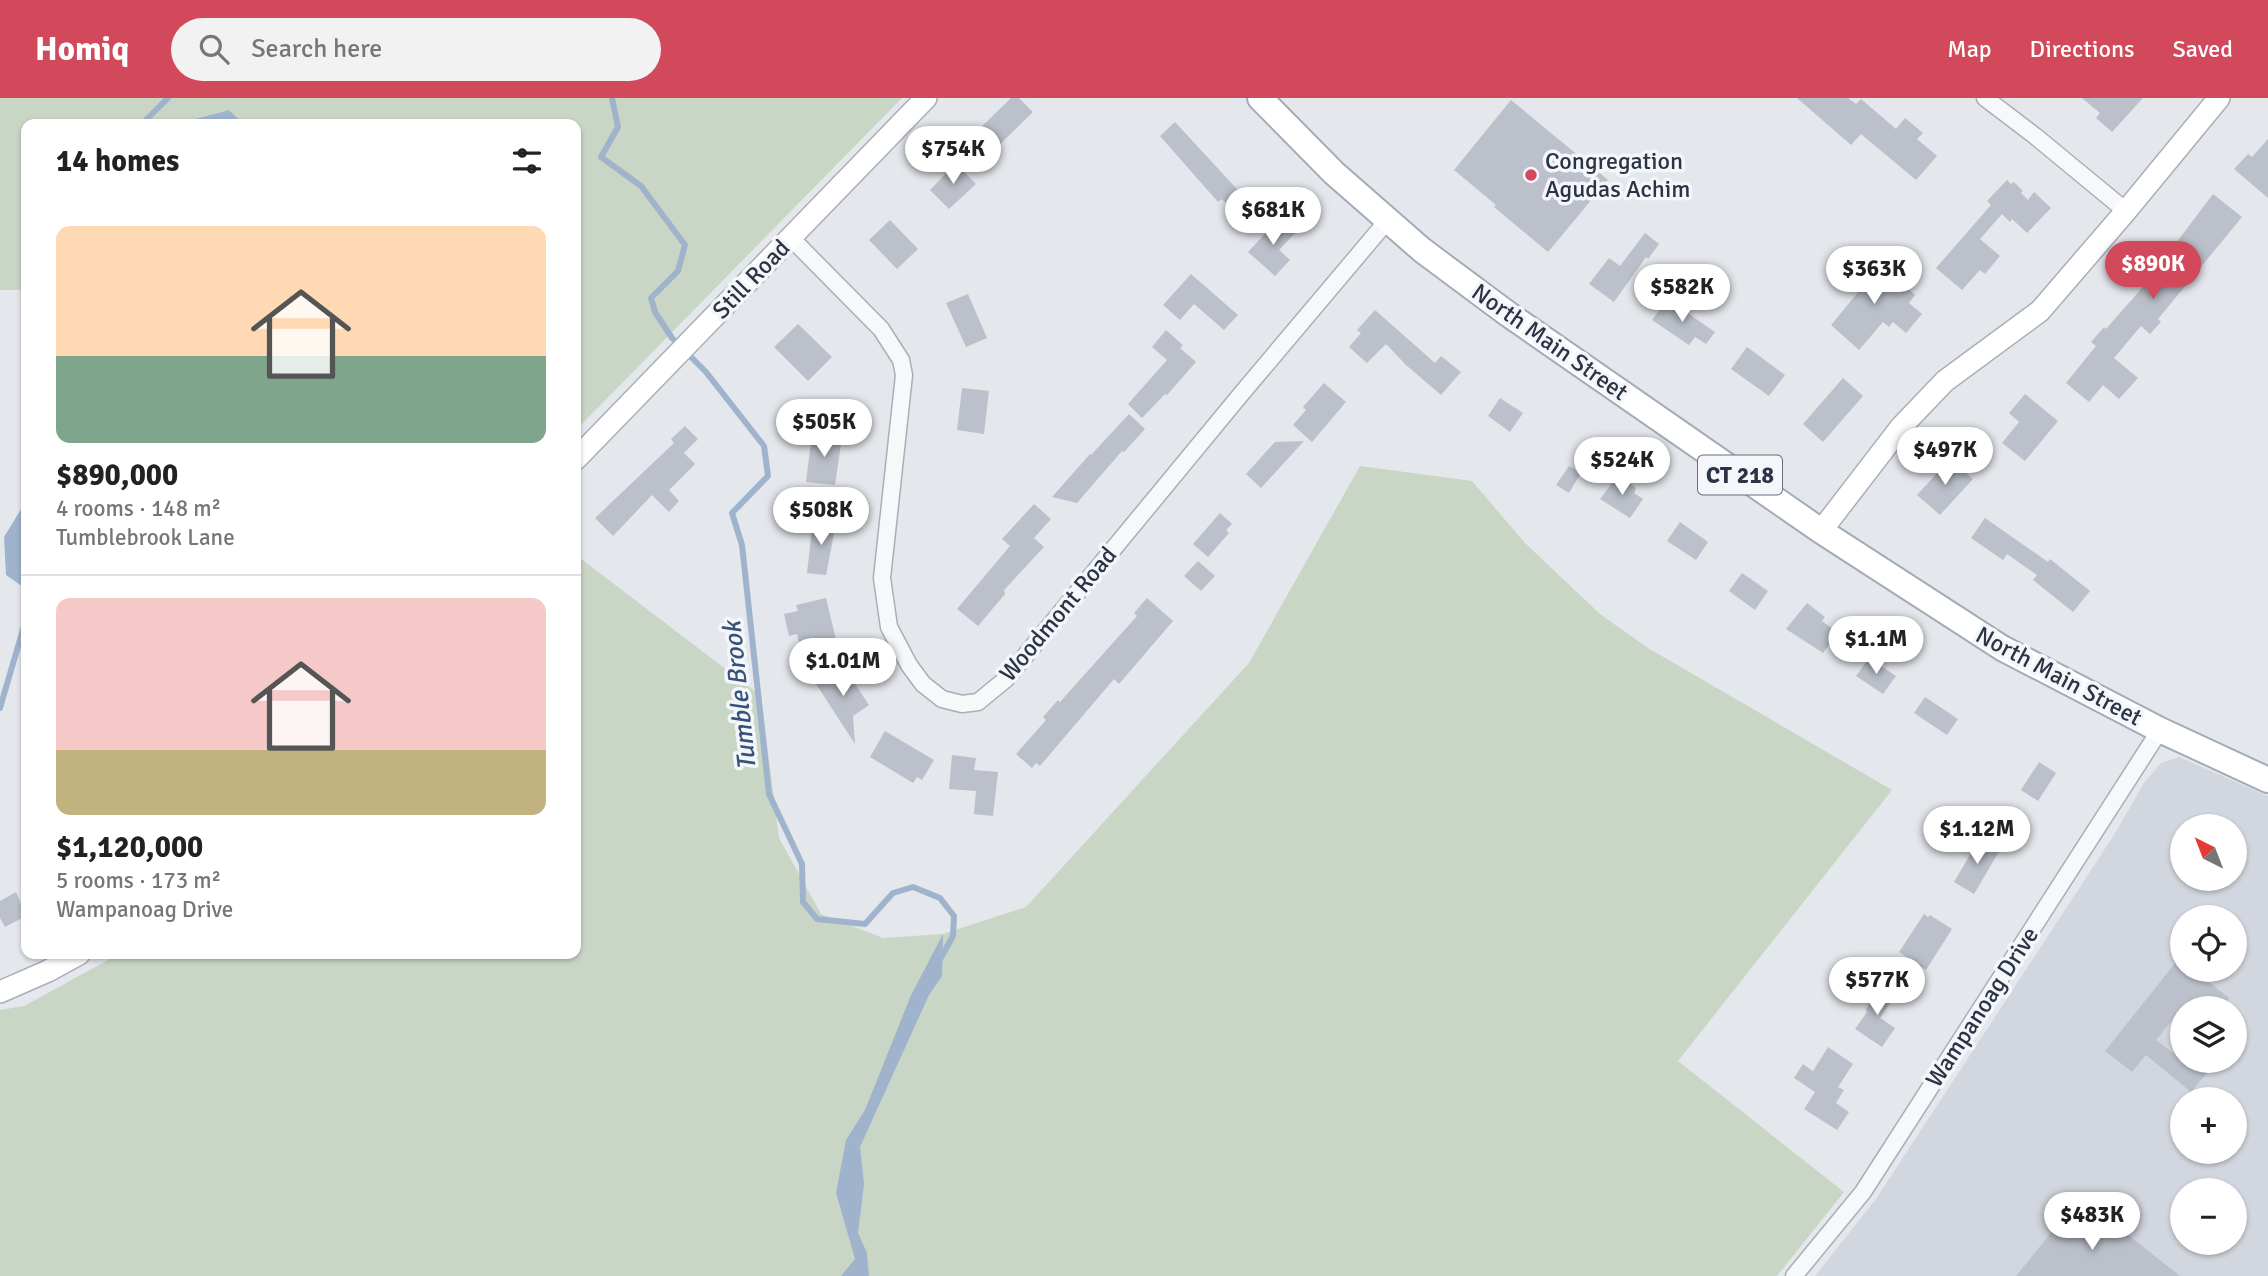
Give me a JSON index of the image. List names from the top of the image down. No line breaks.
{"streets":{"main road":["North Main Street","CT 218"],"street":["Still Road","Woodmont Road","Wampanoag Drive"]},"crossings":[["Still Road","Woodmont Road"],["North Main Street","Woodmont Road"],["North Main Street","Wampanoag Drive"]],"water":["Tumble Brook"],"places":["Congregation Agudas Achim"],"north":"top left","page":{"header":"Homiq","search":"Search here","nav":["Map","Directions","Saved"],"heading":"14 homes","price":["$754K","$681K","$890K","$363K","$582K","$505K","$497K","$524K","$508K","$1.1M","$1.01M","$1.12M","$577K","$483K"],"list":[{"name":"$890,000","note":"4 rooms · 148 m² · Tumblebrook Lane"},{"name":"$1,120,000","note":"5 rooms · 173 m² · Wampanoag Drive"}],"map_buttons":["+","−"]}}
